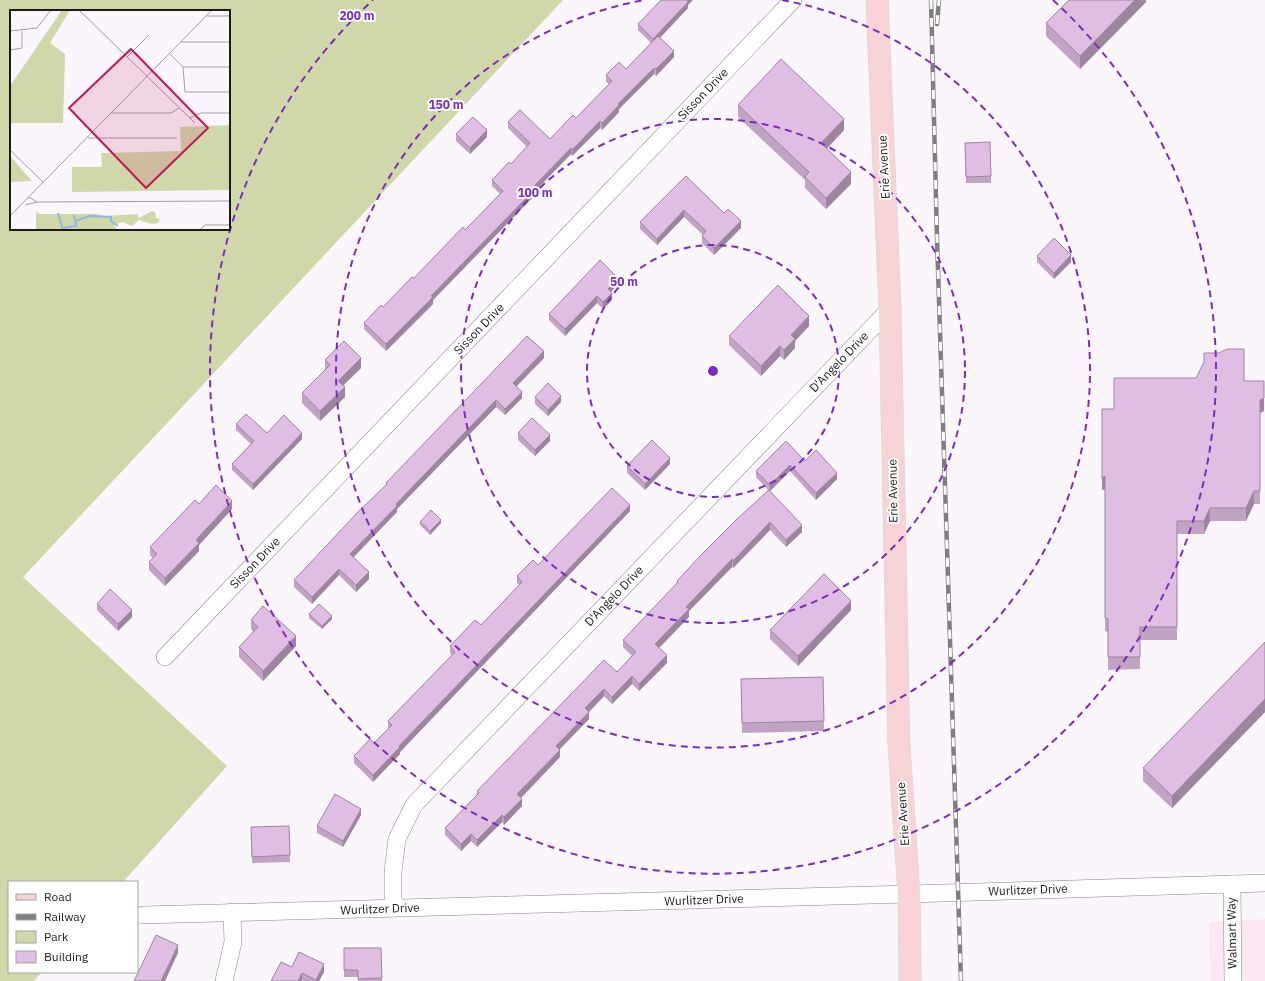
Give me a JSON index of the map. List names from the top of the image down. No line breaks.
{"streets":{"main road":["Erie Avenue"],"street":["Sisson Drive","D'Angelo Drive","Wurlitzer Drive","Walmart Way"]},"crossings":[["Erie Avenue","D'Angelo Drive"],["Erie Avenue","Wurlitzer Drive"],["D'Angelo Drive","Wurlitzer Drive"],["Wurlitzer Drive","Walmart Way"]],"legend":["Road","Railway","Park","Building"],"rings":["200 m","150 m","100 m","50 m"]}
